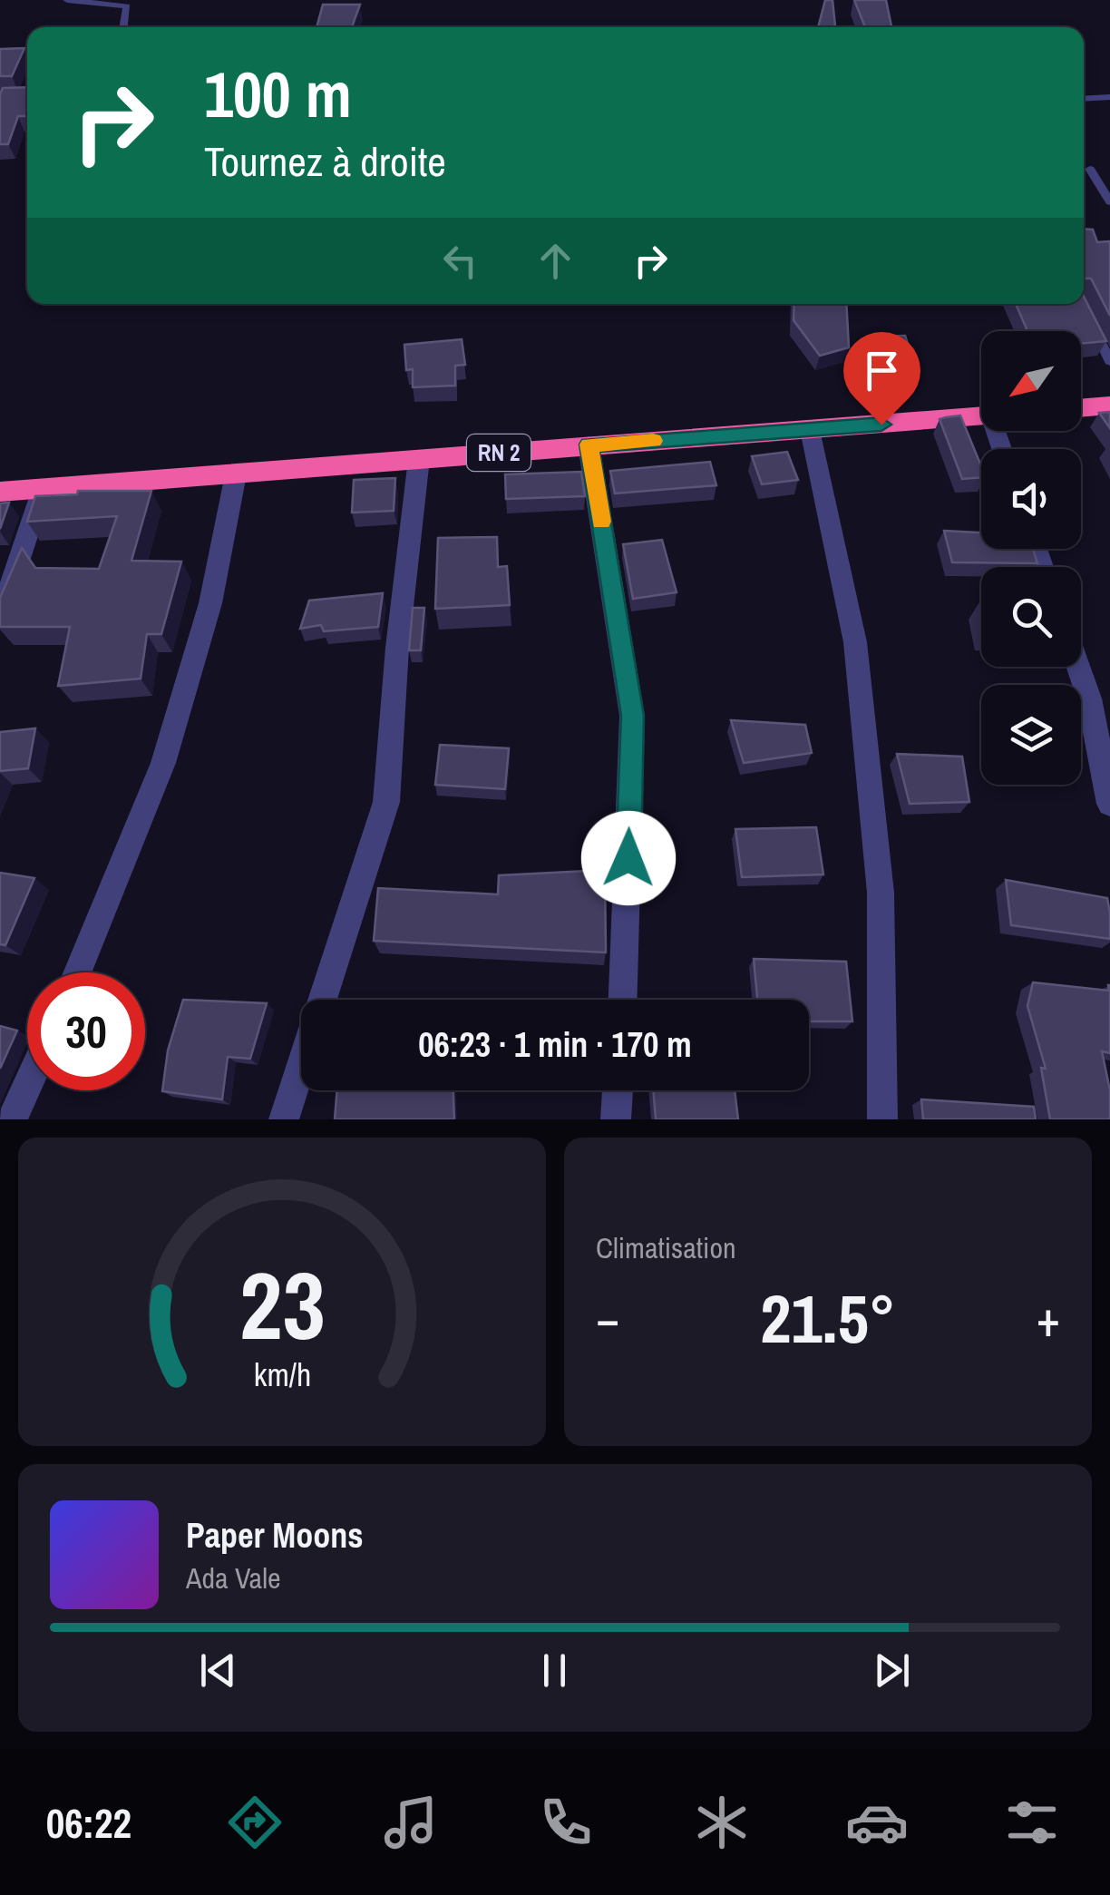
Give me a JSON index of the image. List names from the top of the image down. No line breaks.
{"streets":{"highway":["RN 2"]},"north":"bottom left","page":{"turn":["100 m","Tournez à droite"],"limit":"30","trip":"06:23 · 1 min · 170 m","tile":"Climatisation","heat":["−","21.5°","+"],"song":["Paper Moons","Ada Vale"],"tabs":"06:22","gauge":["23","km/h"]}}
